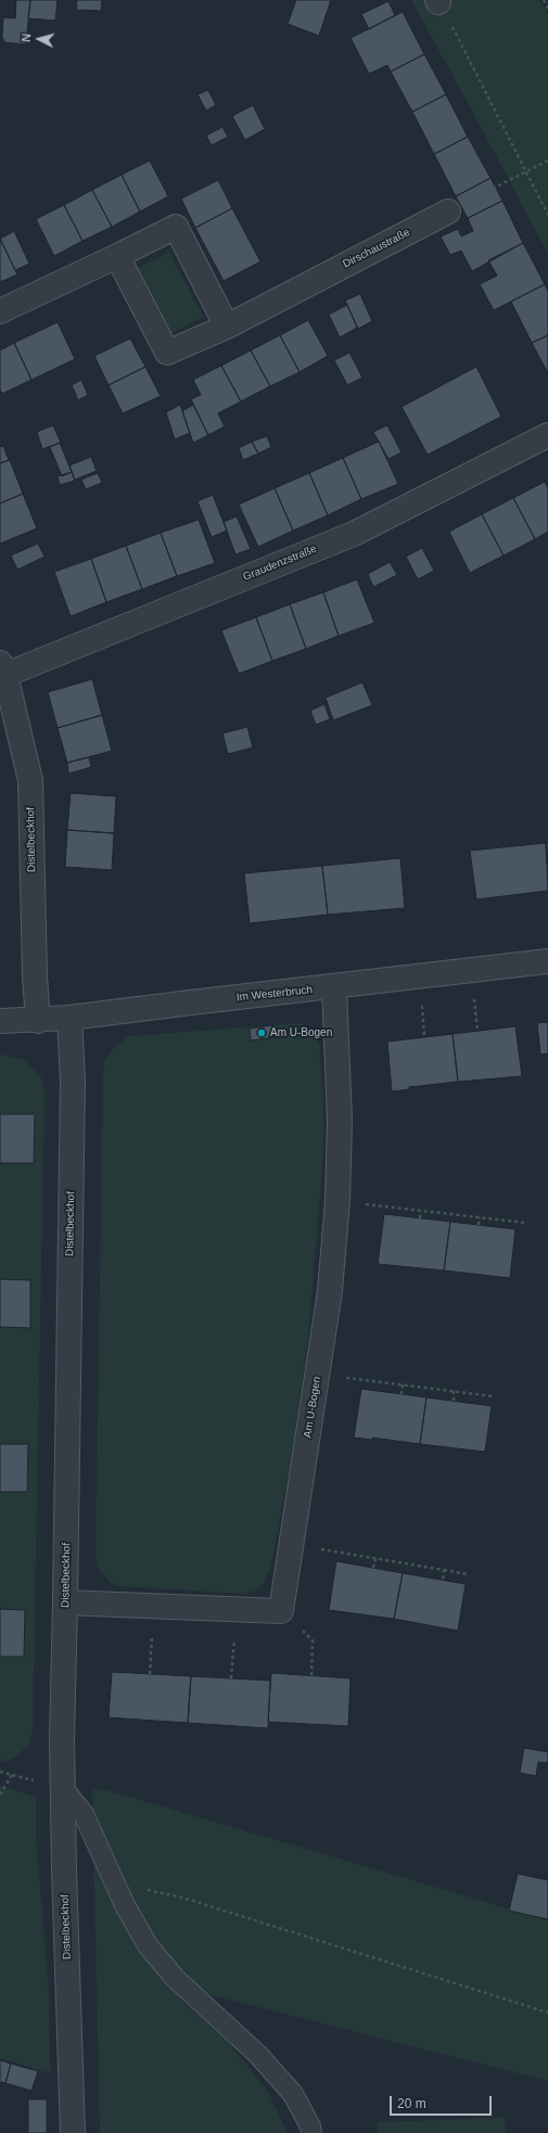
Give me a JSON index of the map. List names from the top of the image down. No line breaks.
{"streets":{"street":["Dirschaustraße","Graudenzstraße","Distelbeckhof","Im Westerbruch","Am U-Bogen"]},"crossings":[["Graudenzstraße","Distelbeckhof"],["Distelbeckhof","Im Westerbruch"],["Im Westerbruch","Am U-Bogen"]],"places":["Am U-Bogen"],"scale_bar":"20 m","north":"left"}
